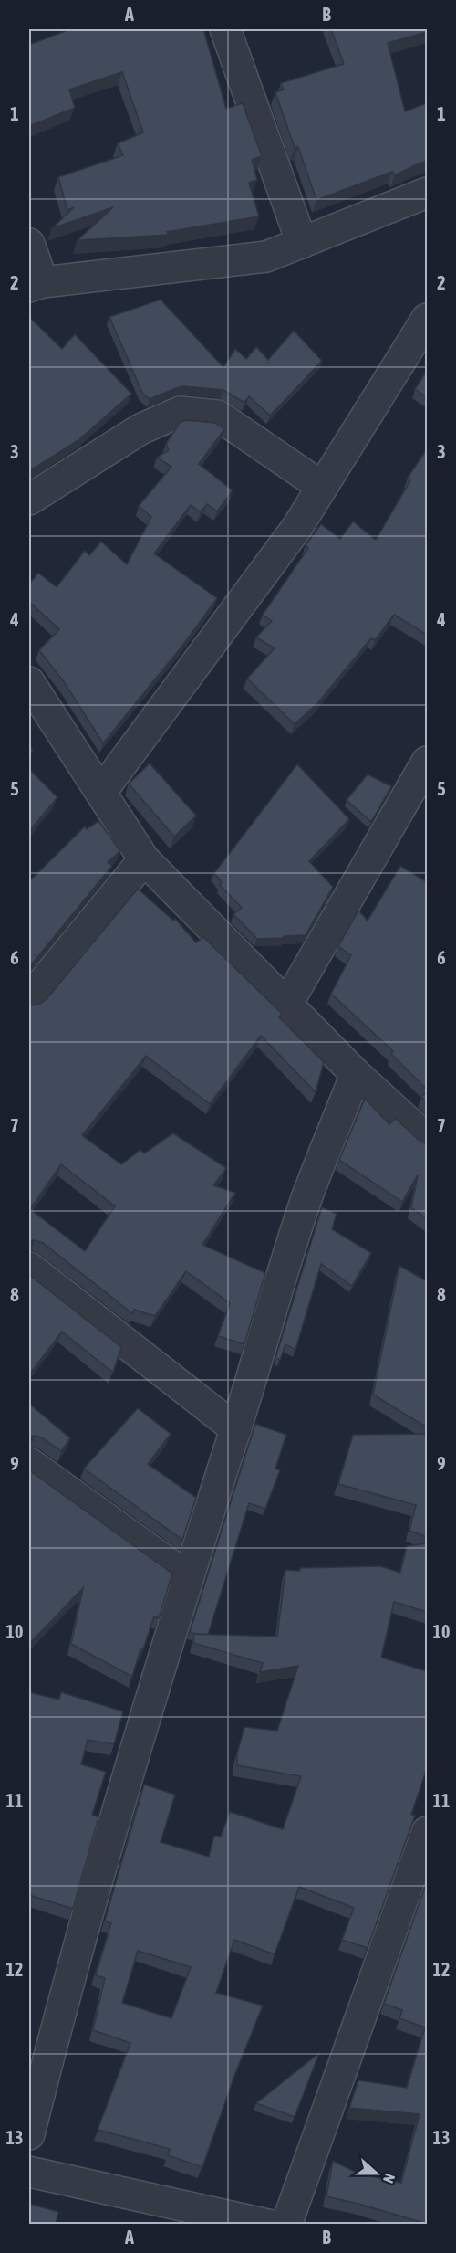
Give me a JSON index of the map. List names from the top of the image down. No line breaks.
{"north":"right","grid":{"columns":["A","B"],"rows":["1","2","3","4","5","6","7","8","9","10","11","12","13"]}}
